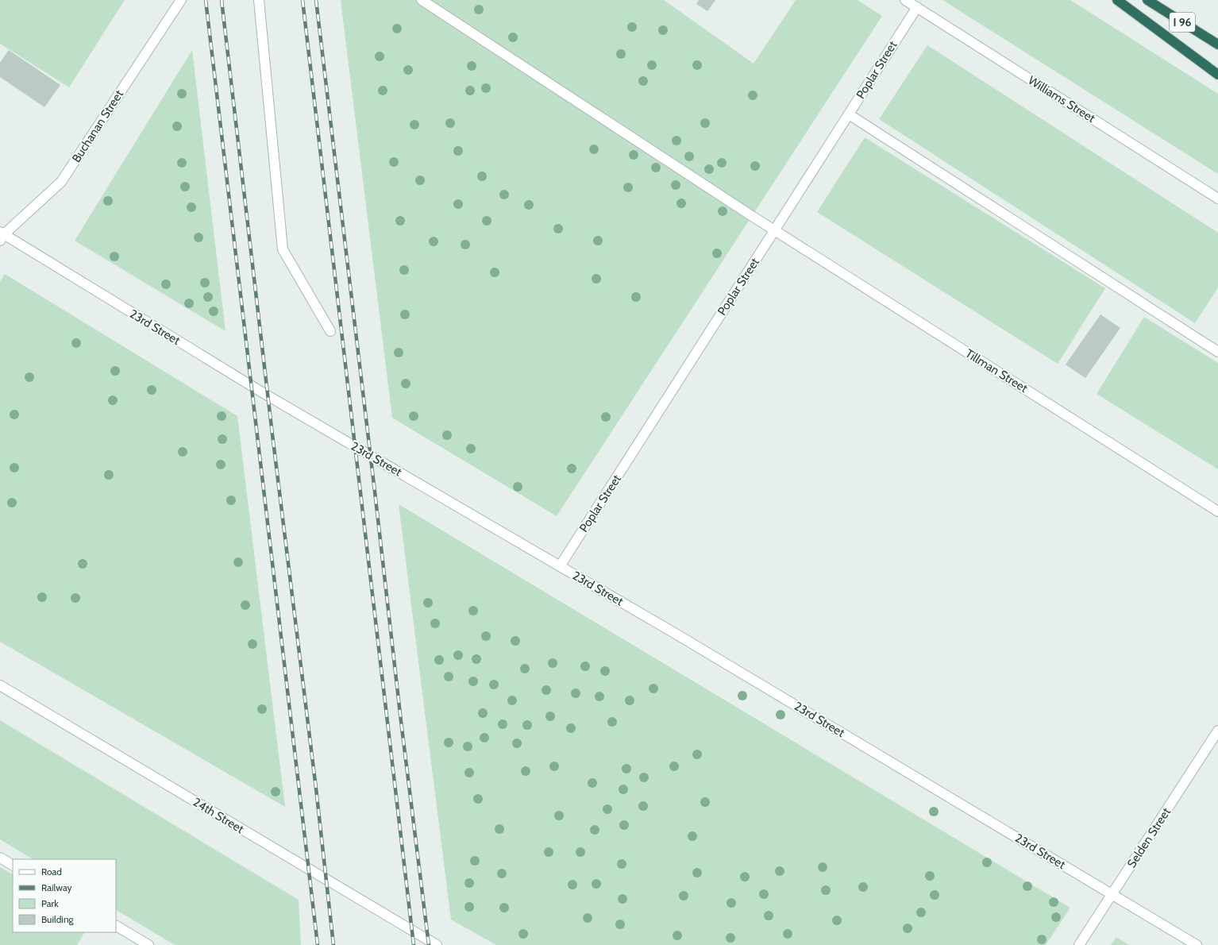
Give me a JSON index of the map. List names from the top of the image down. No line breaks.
{"streets":{"highway":["I 96"],"street":["Poplar Street","Williams Street","Buchanan Street","23rd Street","Tillman Street","24th Street","Selden Street"]},"crossings":[["Poplar Street","Williams Street"],["Poplar Street","23rd Street"],["Poplar Street","Tillman Street"],["Buchanan Street","23rd Street"],["23rd Street","Selden Street"]],"legend":["Road","Railway","Park","Building"]}
